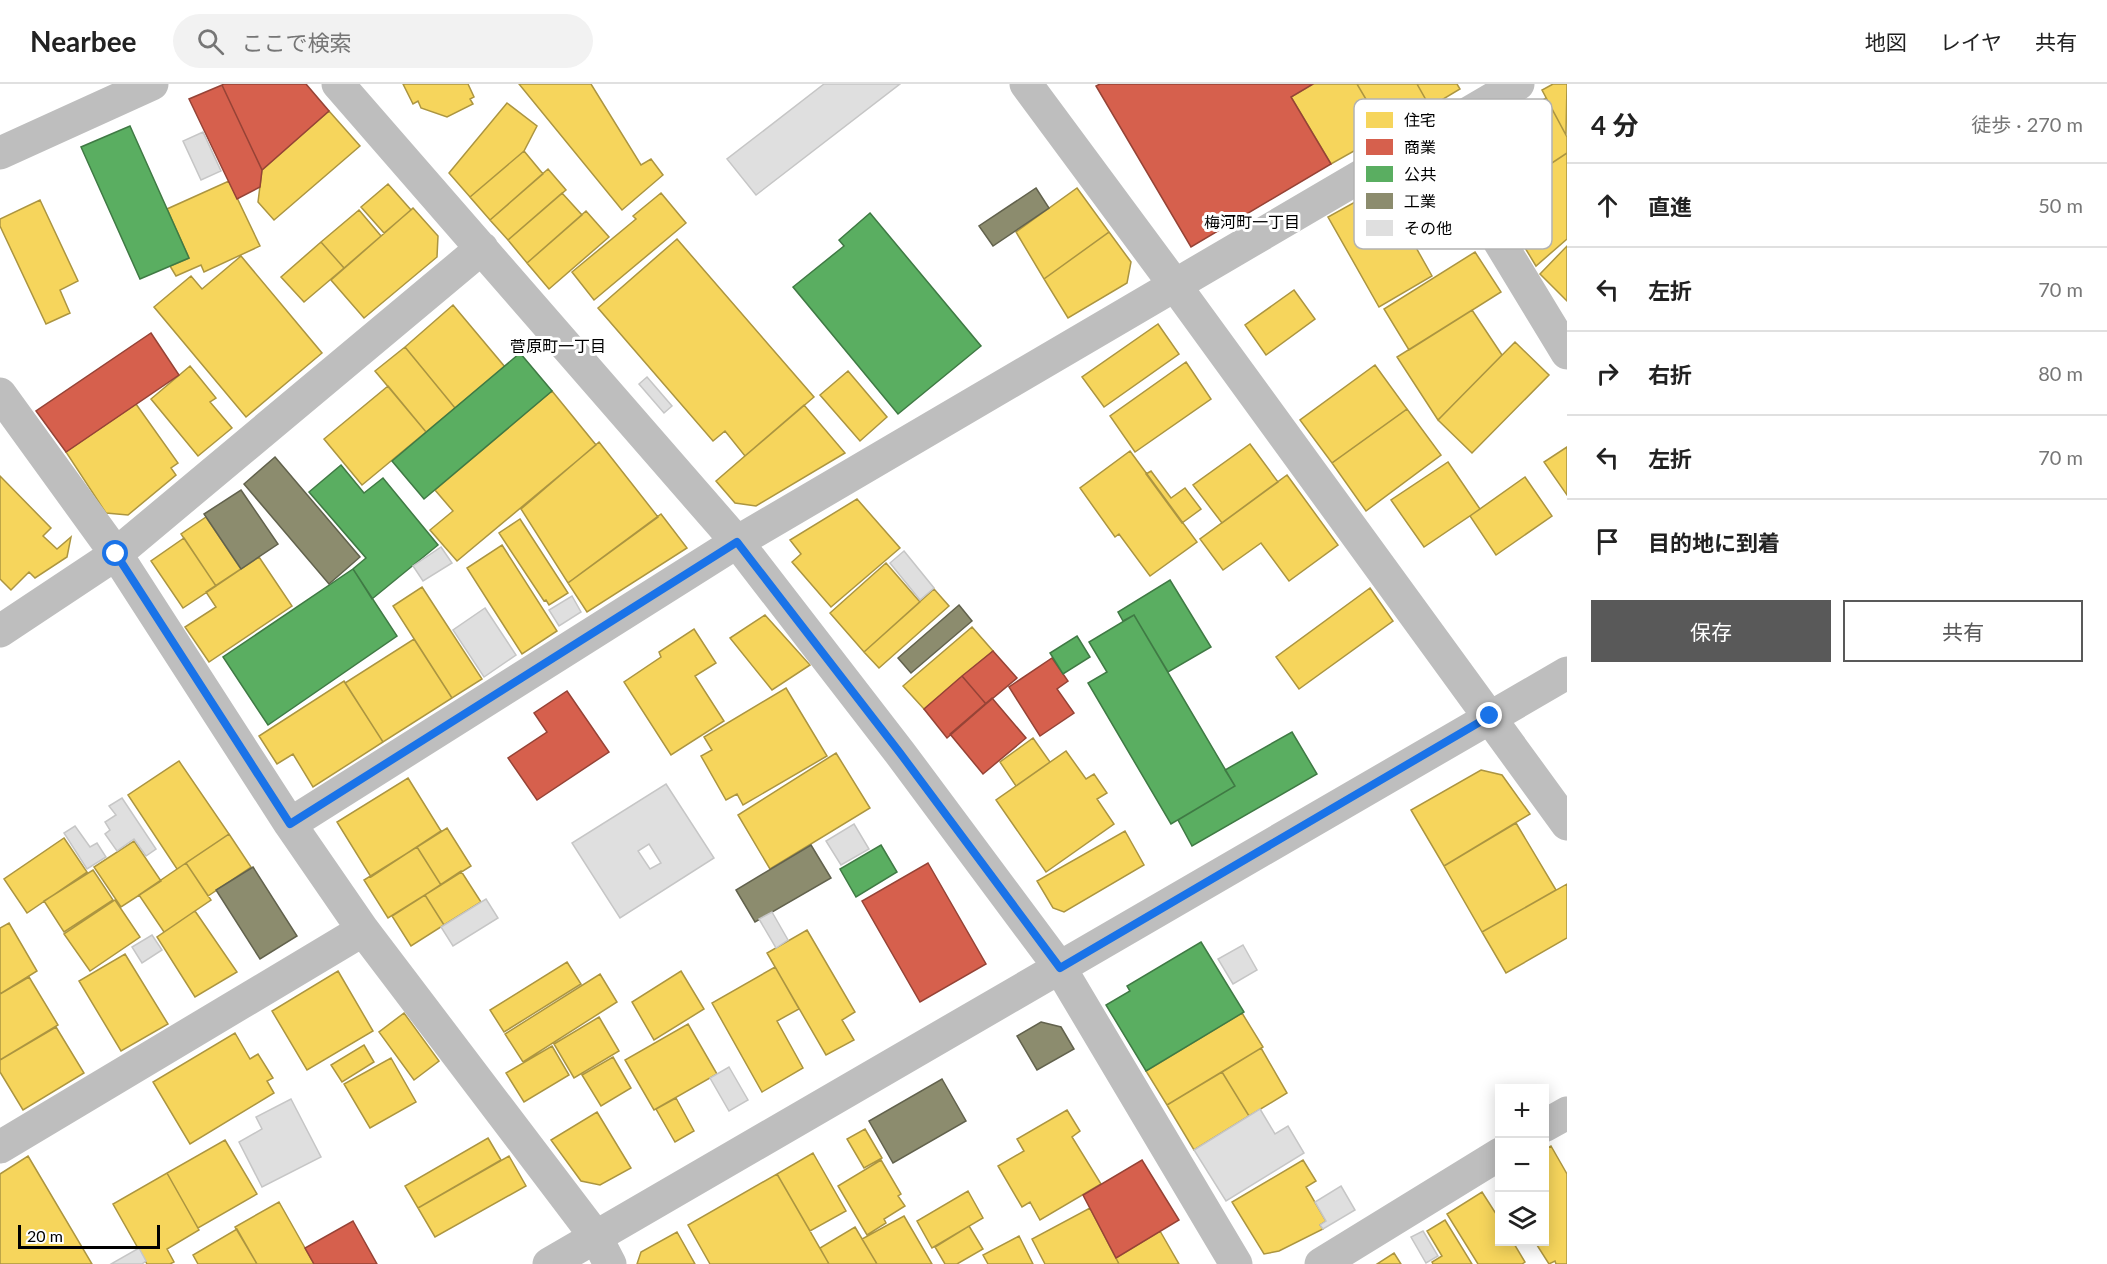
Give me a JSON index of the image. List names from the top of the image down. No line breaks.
{"districts":["梅河町一丁目","菅原町一丁目"],"legend":["住宅","商業","公共","工業","その他"],"scale_bar":"20 m","page":{"header":"Nearbee","search":"ここで検索","nav":["地図","レイヤ","共有"],"heading":["4 分","徒歩 · 270 m"],"list":[["直進","50 m"],["左折","70 m"],["右折","80 m"],["左折","70 m"],"目的地に到着"],"buttons":["保存","共有"],"map_buttons":["+","−"],"scale":"20 m"}}
